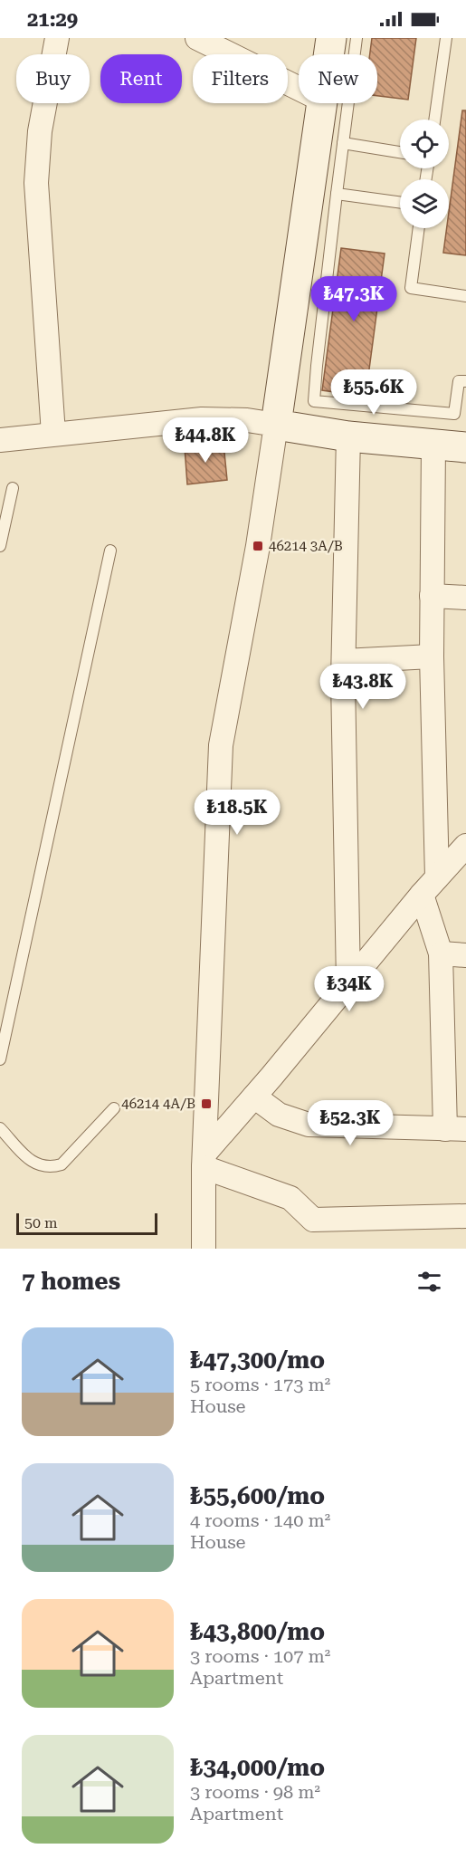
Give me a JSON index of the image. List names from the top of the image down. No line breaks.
{"places":{"transit":["46214 3A/B","46214 4A/B"]},"scale_bar":"50 m","page":{"status":"21:29","chip":["Buy","Rent","Filters","New"],"price":["₺47.3K","₺55.6K","₺44.8K","₺43.8K","₺18.5K","₺34K","₺52.3K"],"scale":"50 m","heading":"7 homes","list":[{"name":"₺47,300/mo","note":"5 rooms · 173 m² · House"},{"name":"₺55,600/mo","note":"4 rooms · 140 m² · House"},{"name":"₺43,800/mo","note":"3 rooms · 107 m² · Apartment"},{"name":"₺34,000/mo","note":"3 rooms · 98 m² · Apartment"}]}}
